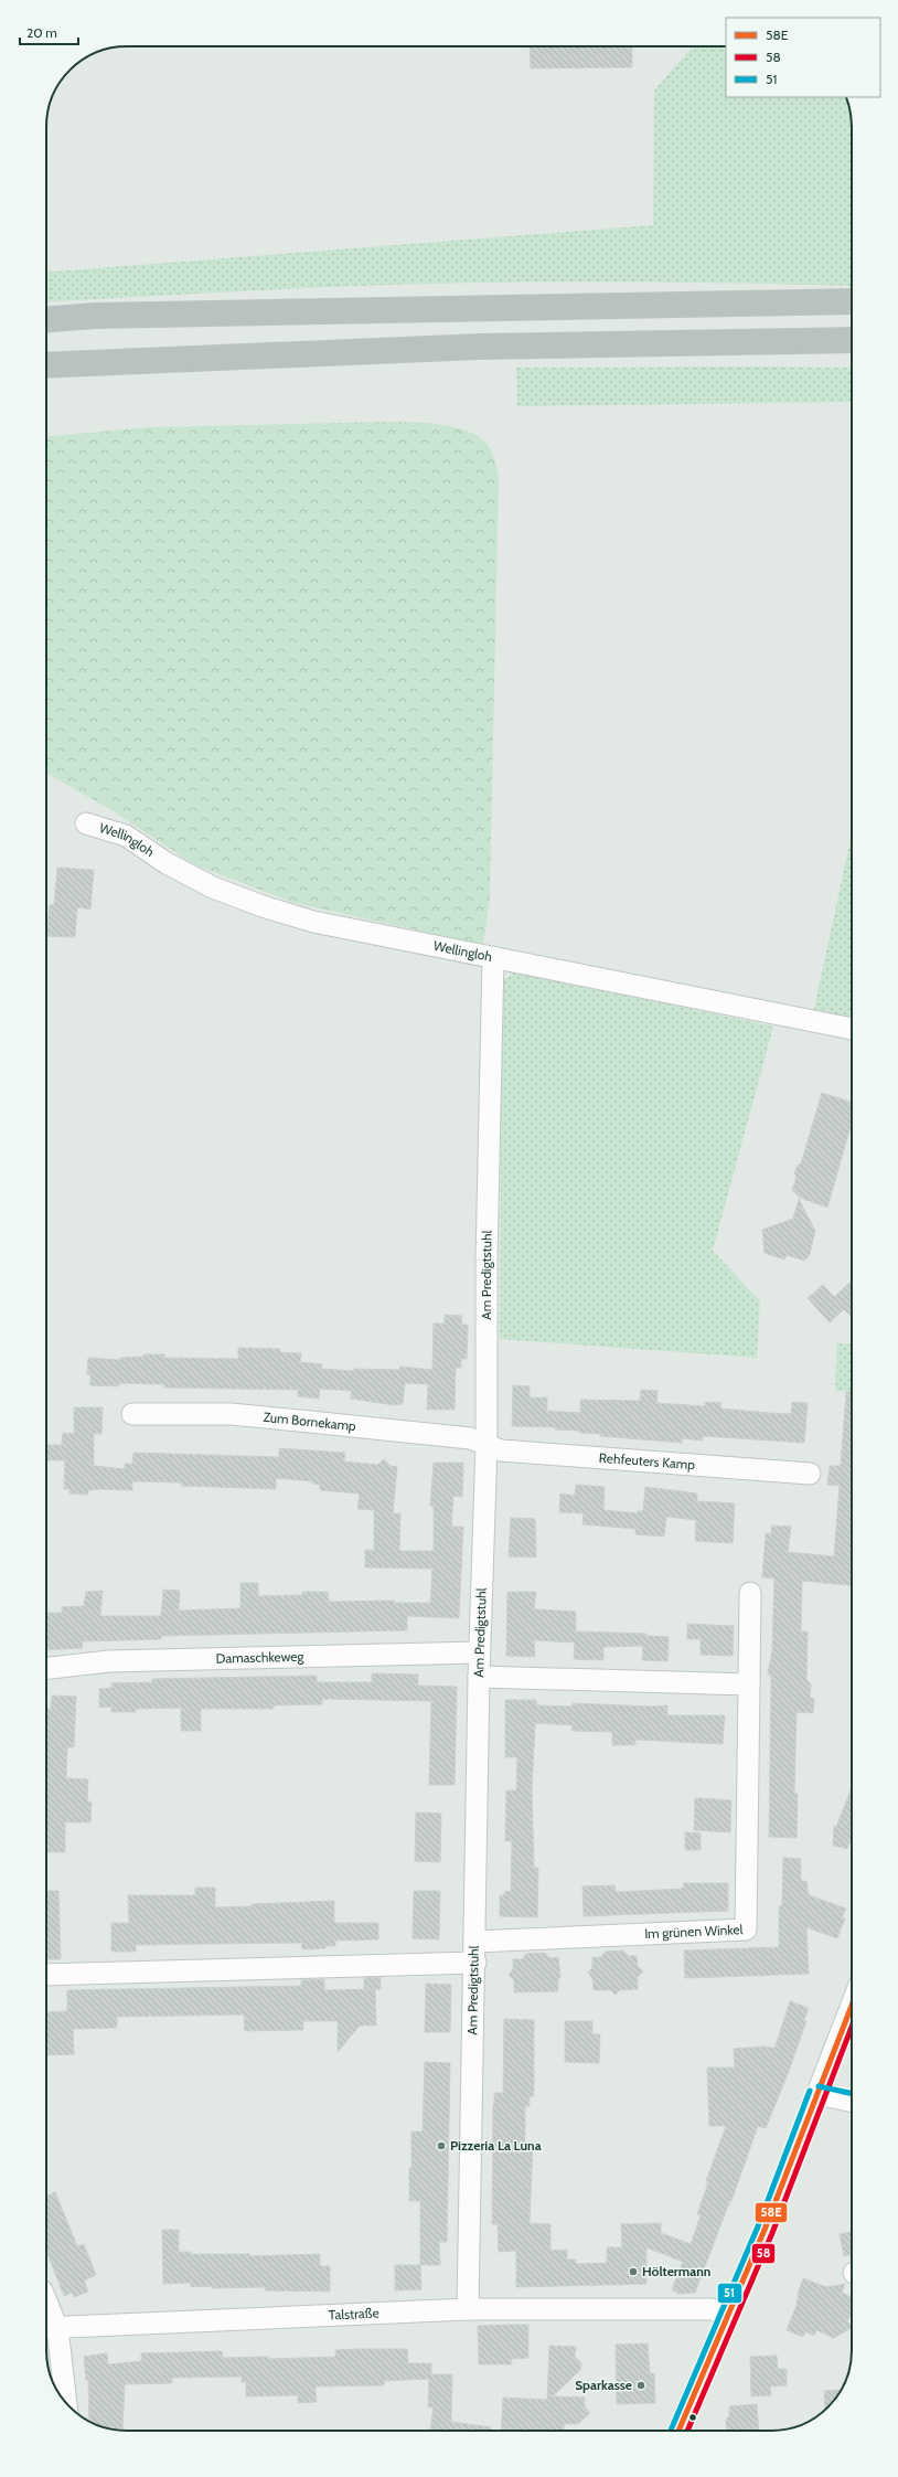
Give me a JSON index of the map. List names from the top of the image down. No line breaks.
{"streets":{"street":["Wellingloh","Am Predigtstuhl","Zum Bornekamp","Rehfeuters Kamp","Damaschkeweg","Im grünen Winkel","Talstraße"]},"crossings":[["Wellingloh","Am Predigtstuhl"],["Am Predigtstuhl","Zum Bornekamp"],["Am Predigtstuhl","Rehfeuters Kamp"],["Am Predigtstuhl","Damaschkeweg"],["Am Predigtstuhl","Im grünen Winkel"],["Am Predigtstuhl","Talstraße"],["Zum Bornekamp","Rehfeuters Kamp"]],"places":["Pizzeria La Luna","Höltermann","Sparkasse"],"lines":["transit line 58E","transit line 58","transit line 51"],"legend":["58E","58","51"],"scale_bar":"20 m"}
